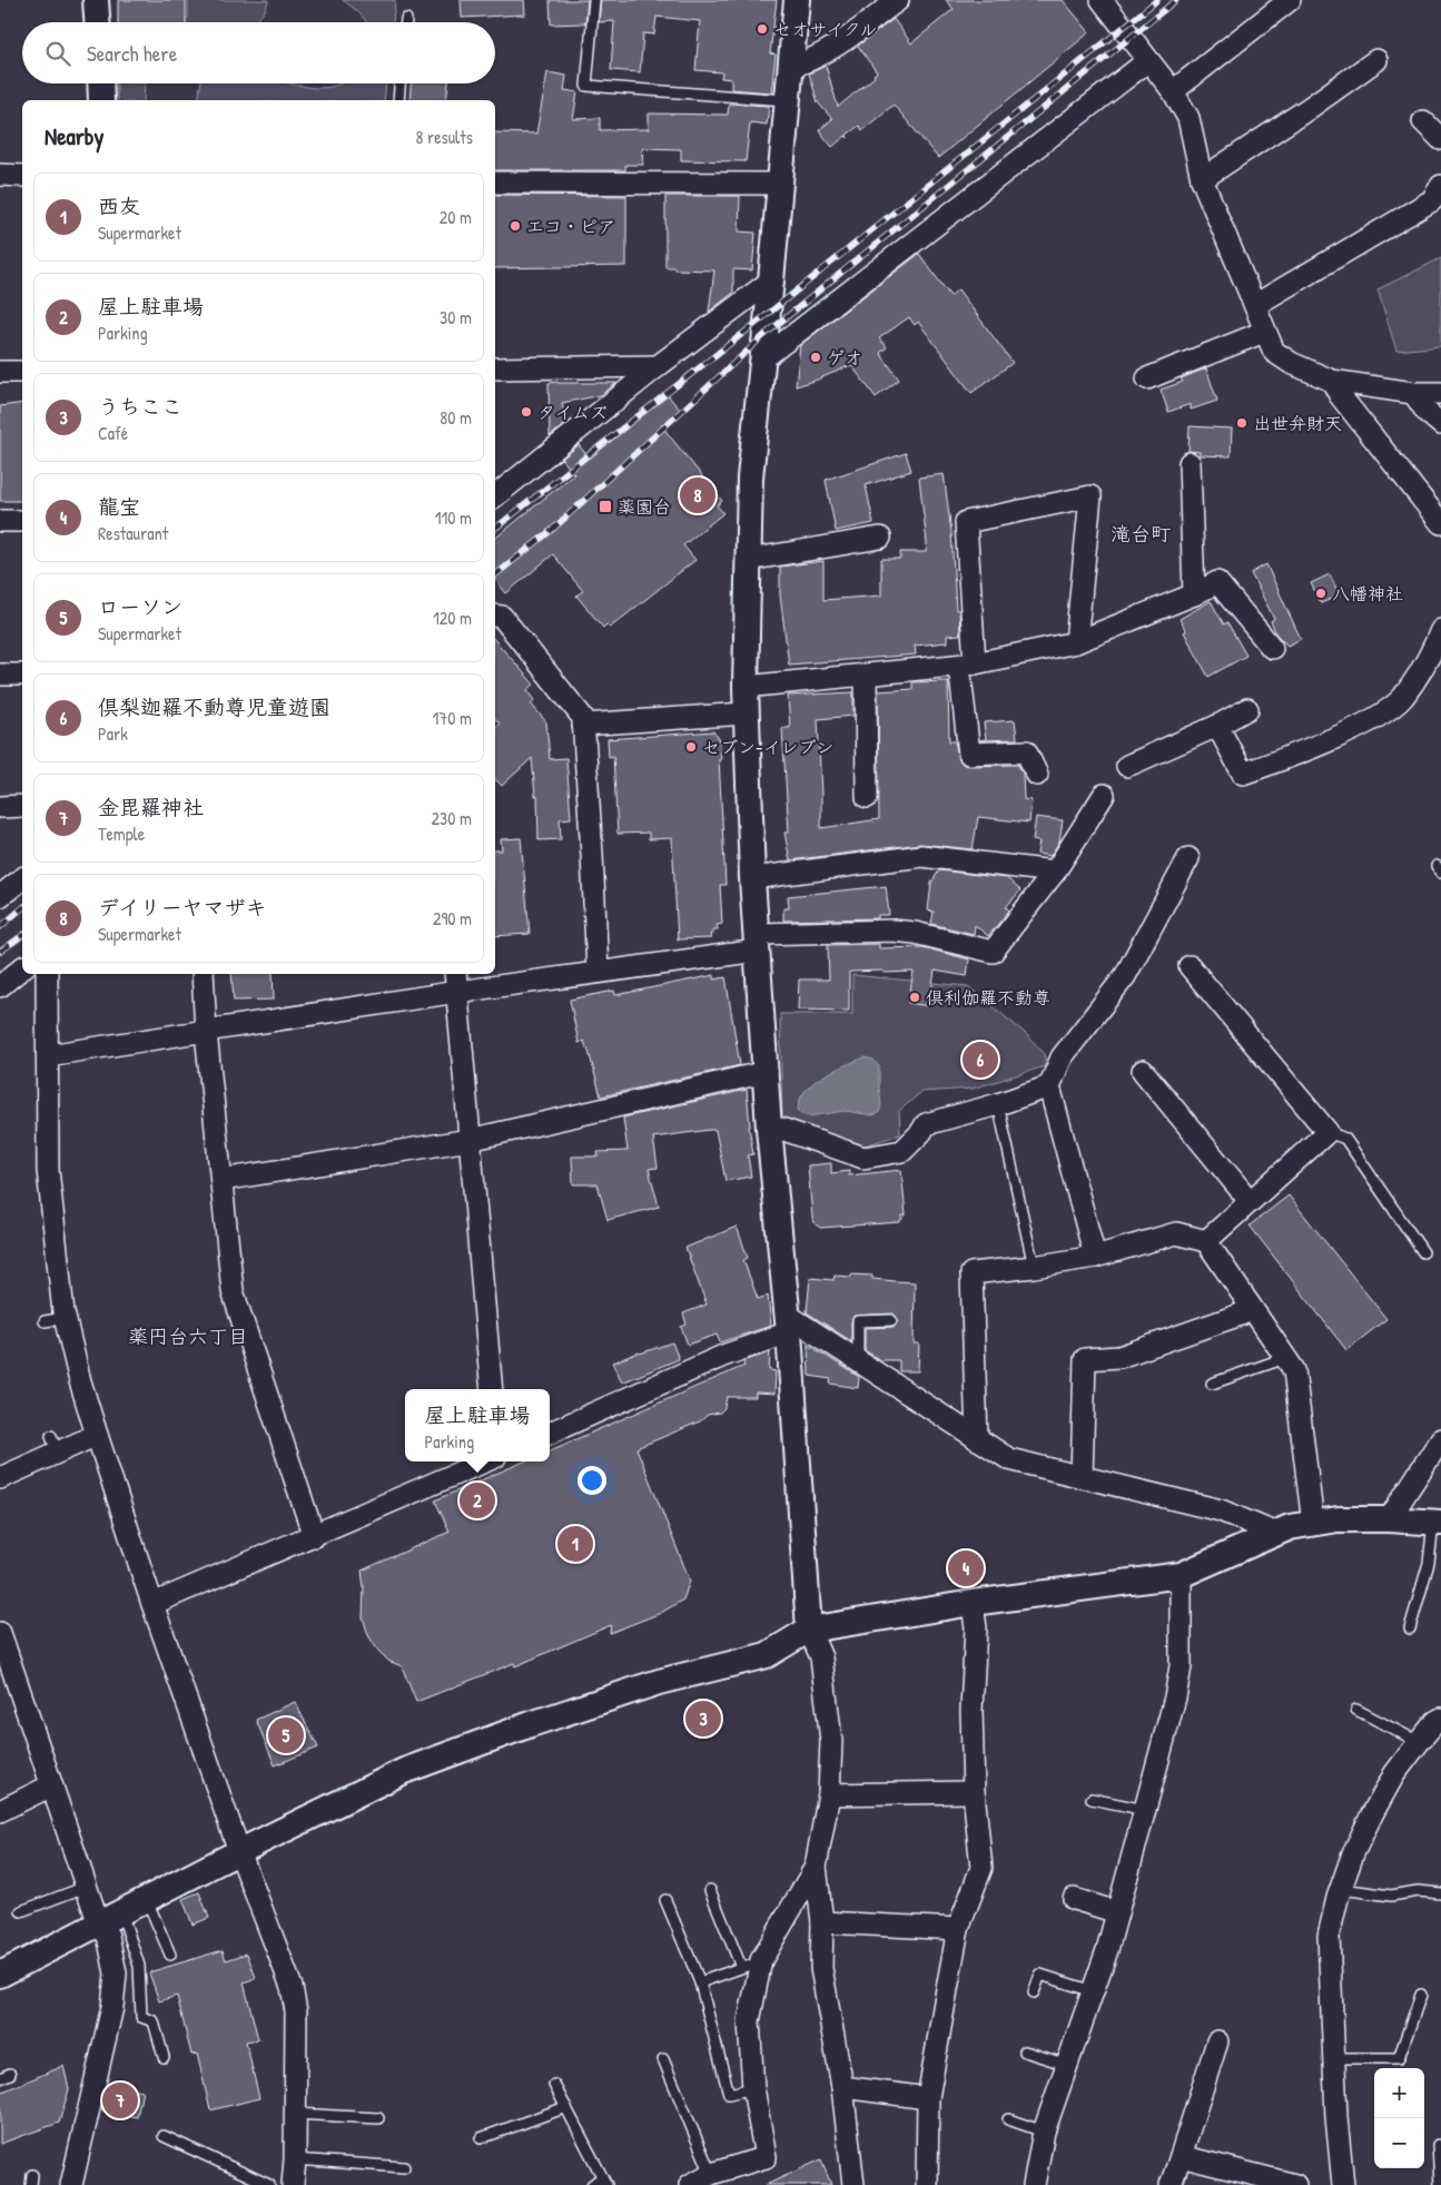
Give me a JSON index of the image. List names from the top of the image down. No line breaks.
{"districts":["滝台町","薬円台六丁目"],"places":{"other":["セオサイクル","エコ・ピア","ゲオ","タイムズ","出世弁財天","八幡神社","セブン-イレブン","倶利伽羅不動尊"],"transit":["薬園台"]},"page":{"search":"Search here","heading":["Nearby","8 results"],"list":[{"mark":"1","name":"西友","note":"Supermarket","value":"20 m"},{"mark":"2","name":"屋上駐車場","note":"Parking","value":"30 m"},{"mark":"3","name":"うちここ","note":"Café","value":"80 m"},{"mark":"4","name":"龍宝","note":"Restaurant","value":"110 m"},{"mark":"5","name":"ローソン","note":"Supermarket","value":"120 m"},{"mark":"6","name":"倶梨迦羅不動尊児童遊園","note":"Park","value":"170 m"},{"mark":"7","name":"金毘羅神社","note":"Temple","value":"230 m"},{"mark":"8","name":"デイリーヤマザキ","note":"Supermarket","value":"290 m"}],"pins":["8","6","2","1","4","3","5","7"],"popup":["屋上駐車場","Parking"],"map_buttons":["+","−"]}}
